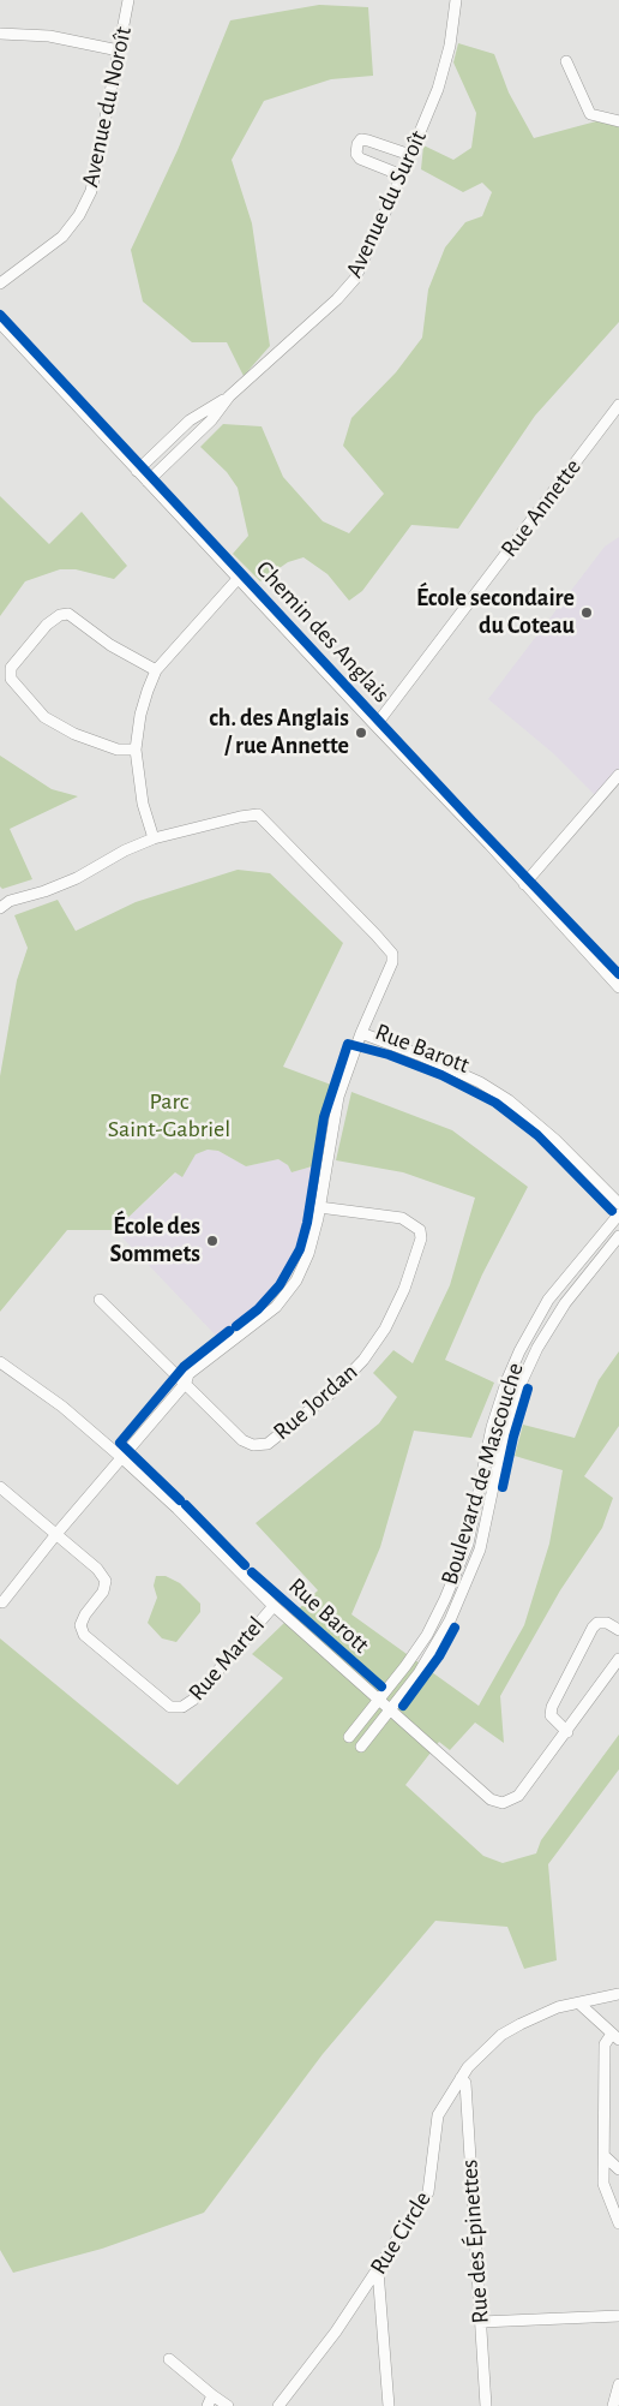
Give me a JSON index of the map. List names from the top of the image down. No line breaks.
{"streets":{"street":["Avenue du Noroît","Avenue du Suroît","Rue Annette","Chemin des Anglais","Rue Barott","Rue Jordan","Boulevard de Mascouche","Rue Martel","Rue Circle","Rue des Épinettes"]},"crossings":[["Avenue du Suroît","Chemin des Anglais"],["Rue Annette","Chemin des Anglais"],["Rue Barott","Boulevard de Mascouche"],["Rue Barott","Rue Martel"],["Rue Circle","Rue des Épinettes"]],"parks":["Parc Saint-Gabriel"],"places":["École secondaire du Coteau","ch. des Anglais / rue Annette","École des Sommets"]}
